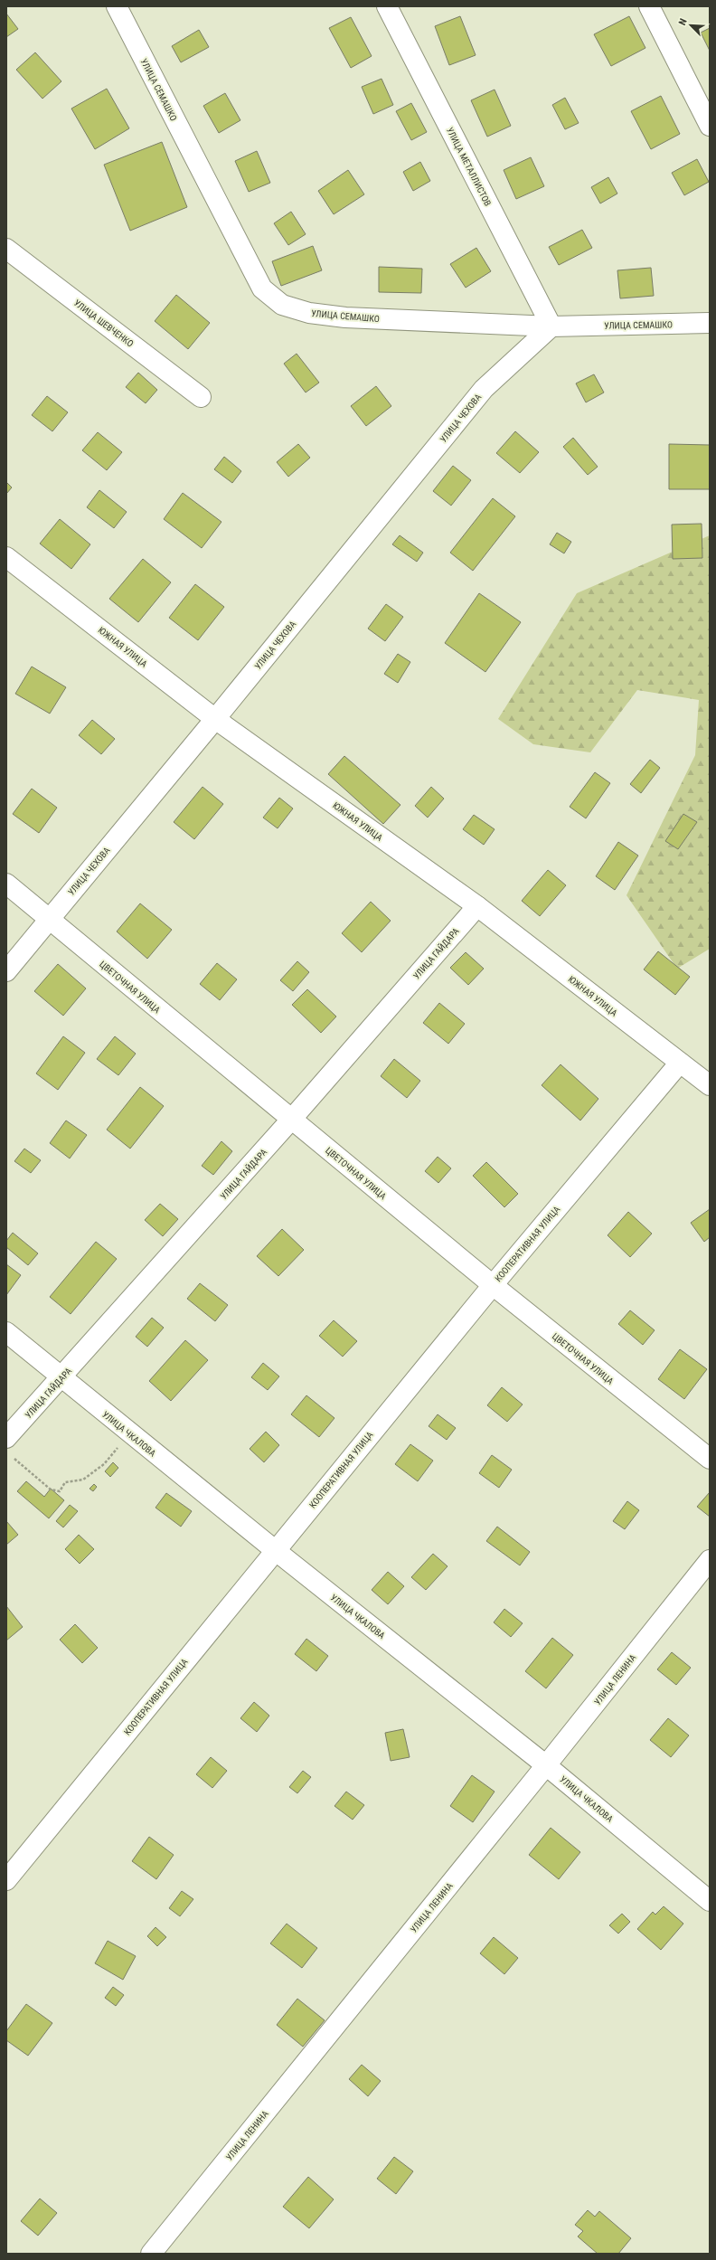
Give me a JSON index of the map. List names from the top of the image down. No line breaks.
{"streets":{"street":["УЛИЦА СЕМАШКО","УЛИЦА МЕТАЛЛИСТОВ","УЛИЦА ШЕВЧЕНКО","УЛИЦА ЧЕХОВА","ЮЖНАЯ УЛИЦА","УЛИЦА ГАЙДАРА","ЦВЕТОЧНАЯ УЛИЦА","КООПЕРАТИВНАЯ УЛИЦА","УЛИЦА ЧКАЛОВА","УЛИЦА ЛЕНИНА"]},"crossings":[["УЛИЦА СЕМАШКО","УЛИЦА МЕТАЛЛИСТОВ"],["УЛИЦА СЕМАШКО","УЛИЦА ЧЕХОВА"],["УЛИЦА МЕТАЛЛИСТОВ","УЛИЦА ЧЕХОВА"],["УЛИЦА ЧЕХОВА","ЮЖНАЯ УЛИЦА"],["УЛИЦА ЧЕХОВА","ЦВЕТОЧНАЯ УЛИЦА"],["ЮЖНАЯ УЛИЦА","УЛИЦА ГАЙДАРА"],["ЮЖНАЯ УЛИЦА","КООПЕРАТИВНАЯ УЛИЦА"],["УЛИЦА ГАЙДАРА","ЦВЕТОЧНАЯ УЛИЦА"],["УЛИЦА ГАЙДАРА","УЛИЦА ЧКАЛОВА"],["ЦВЕТОЧНАЯ УЛИЦА","КООПЕРАТИВНАЯ УЛИЦА"],["КООПЕРАТИВНАЯ УЛИЦА","УЛИЦА ЧКАЛОВА"],["УЛИЦА ЧКАЛОВА","УЛИЦА ЛЕНИНА"]],"north":"top left"}
